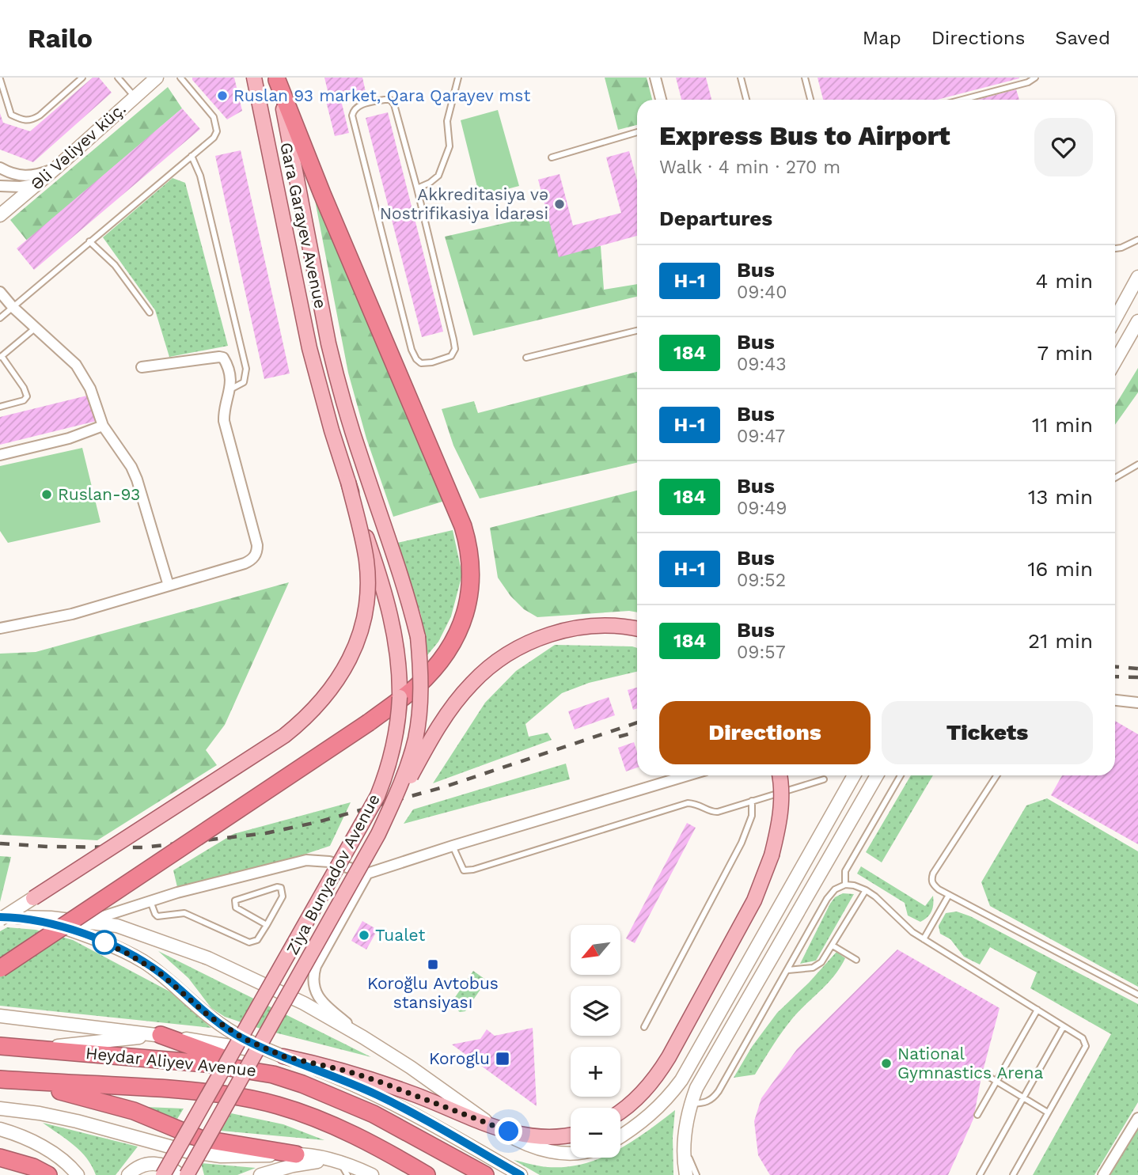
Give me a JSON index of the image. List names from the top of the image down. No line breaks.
{"streets":{"highway":["Heydar Aliyev Avenue"],"main road":["Əli Vəliyev küç.","Gara Garayev Avenue","Ziya Bunyadov Avenue"]},"crossings":[["Gara Garayev Avenue","Ziya Bunyadov Avenue"]],"places":{"other":["Ruslan 93 market, Qara Qarayev mst","Akkreditasiya və Nostrifikasiya İdarəsi","Ruslan-93","Tualet","National Gymnastics Arena"],"transit":["Koroğlu Avtobus stansiyası","Koroglu"]},"lines":["bus line H-1"],"north":"bottom left","page":{"header":"Railo","nav":["Map","Directions","Saved"],"heading":[["Express Bus to Airport","Walk · 4 min · 270 m"],"Departures"],"list":[{"mark":"H-1","name":"Bus","note":"09:40","value":"4 min"},{"mark":"184","name":"Bus","note":"09:43","value":"7 min"},{"mark":"H-1","name":"Bus","note":"09:47","value":"11 min"},{"mark":"184","name":"Bus","note":"09:49","value":"13 min"},{"mark":"H-1","name":"Bus","note":"09:52","value":"16 min"},{"mark":"184","name":"Bus","note":"09:57","value":"21 min"}],"buttons":["Directions","Tickets"],"map_buttons":["+","−"]}}
